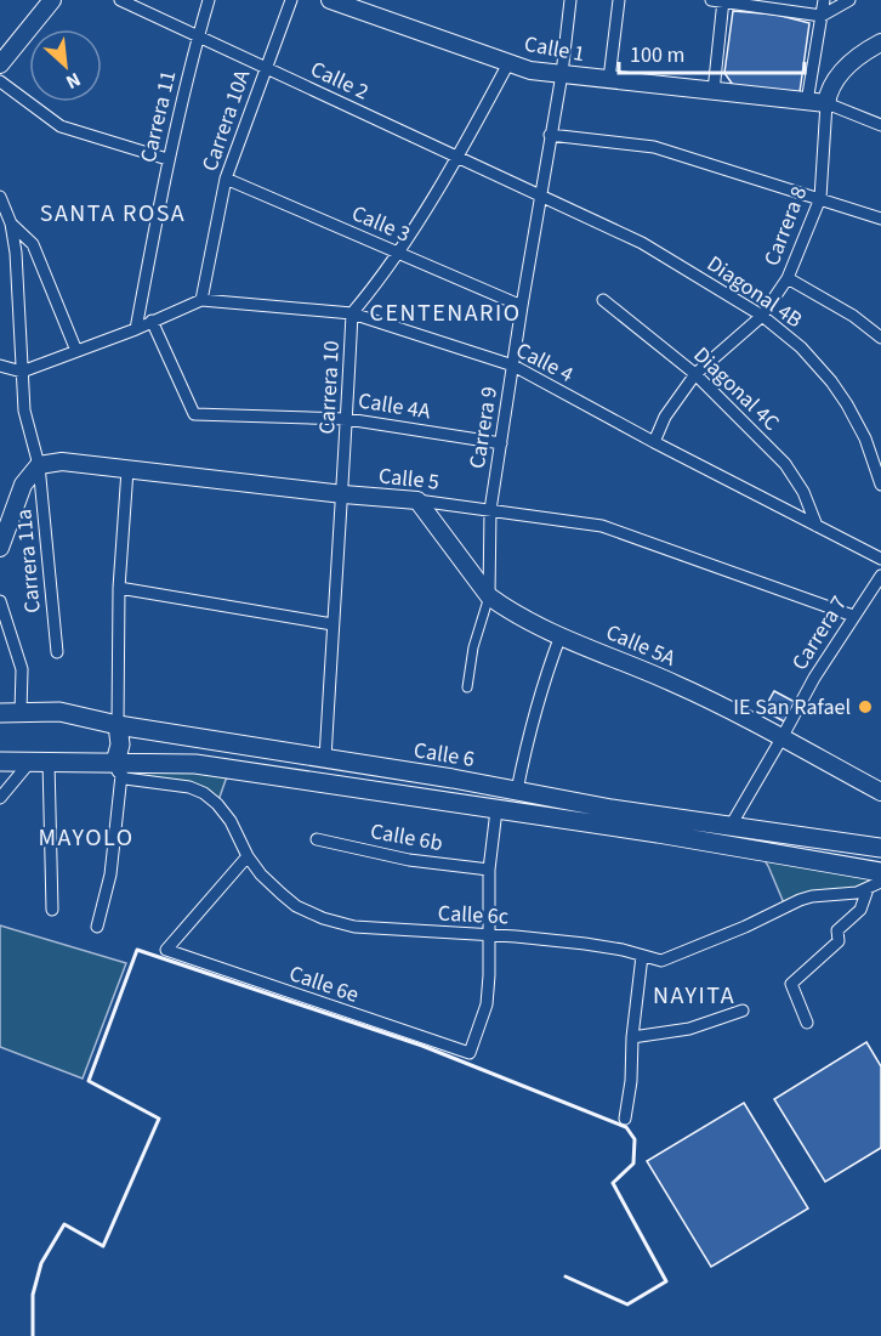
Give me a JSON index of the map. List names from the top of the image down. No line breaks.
{"streets":{"highway":["Calle 6"],"main road":["Calle 1","Calle 5","Calle 5A"],"street":["Calle 2","Carrera 11","Carrera 10A","Calle 3","Carrera 8","Diagonal 4B","Calle 4","Carrera 10","Diagonal 4C","Calle 4A","Carrera 9","Carrera 11a","Carrera 7","Calle 6b","Calle 6c","Calle 6e"]},"crossings":[["Calle 1","Carrera 8"],["Calle 1","Carrera 10"],["Calle 1","Carrera 9"],["Calle 2","Carrera 11"],["Calle 2","Carrera 10A"],["Calle 2","Diagonal 4B"],["Calle 2","Carrera 10"],["Calle 2","Carrera 9"],["Carrera 11","Calle 4"],["Carrera 10A","Calle 3"],["Carrera 10A","Calle 4"],["Calle 3","Carrera 10"],["Calle 3","Carrera 9"],["Carrera 8","Diagonal 4B"],["Carrera 8","Calle 4"],["Carrera 8","Diagonal 4C"],["Diagonal 4B","Carrera 9"],["Calle 4","Carrera 10"],["Calle 4","Diagonal 4C"],["Calle 4","Calle 4A"],["Calle 4","Carrera 9"],["Calle 4","Carrera 11a"],["Carrera 10","Calle 4A"],["Carrera 10","Calle 5"],["Carrera 10","Calle 6"],["Calle 4A","Carrera 9"],["Carrera 9","Calle 5"],["Carrera 9","Calle 5A"],["Calle 5","Carrera 11a"],["Calle 5","Carrera 7"],["Calle 5","Calle 5A"],["Carrera 7","Calle 5A"],["Carrera 7","Calle 6"],["Calle 6c","Calle 6e"]],"districts":["SANTA ROSA","CENTENARIO","MAYOLO","NAYITA"],"places":["IE San Rafael"],"scale_bar":"100 m","north":"bottom right"}
